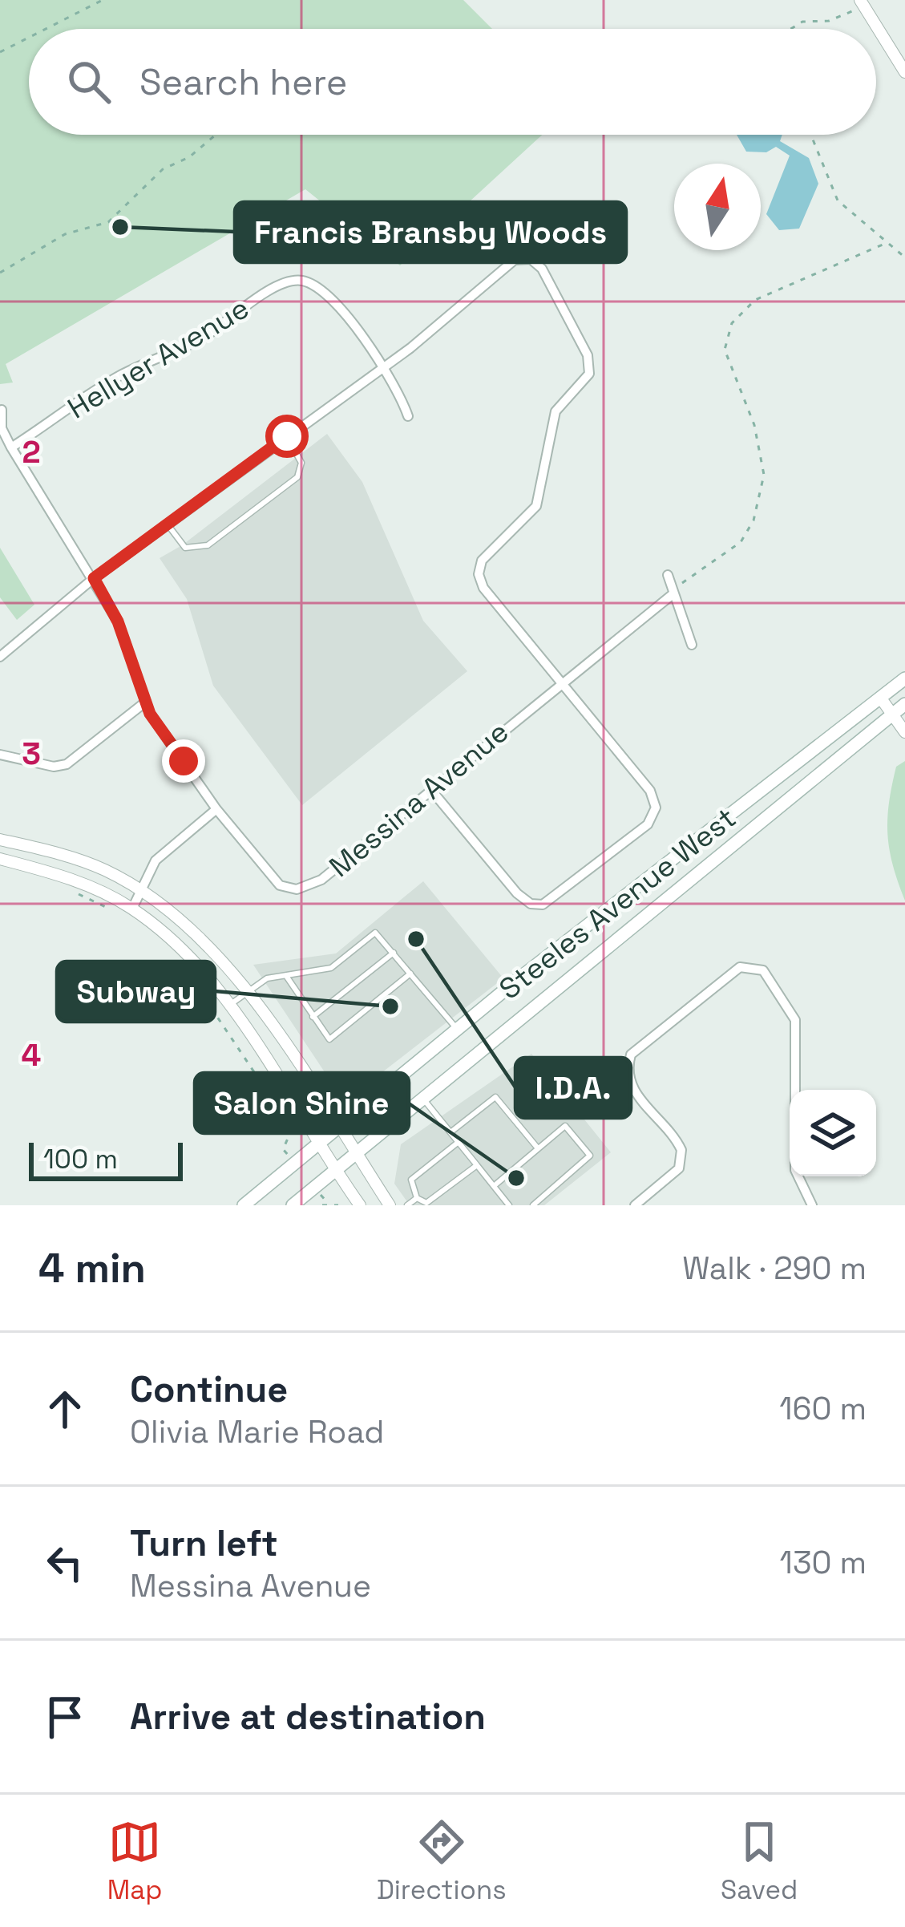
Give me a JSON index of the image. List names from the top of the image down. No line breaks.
{"streets":{"main road":["Steeles Avenue West"],"street":["Hellyer Avenue","Messina Avenue"]},"crossings":[["Hellyer Avenue","Messina Avenue"]],"places":["Francis Bransby Woods","I.D.A.","Subway","Salon Shine"],"scale_bar":"100 m","north":"top","page":{"search":"Search here","scale":"100 m","heading":["4 min","Walk · 290 m"],"list":[["Continue","Olivia Marie Road","160 m"],["Turn left","Messina Avenue","130 m"],"Arrive at destination"],"nav":["Map","Directions","Saved"]},"grid":{"rows":["2","3","4"]}}
